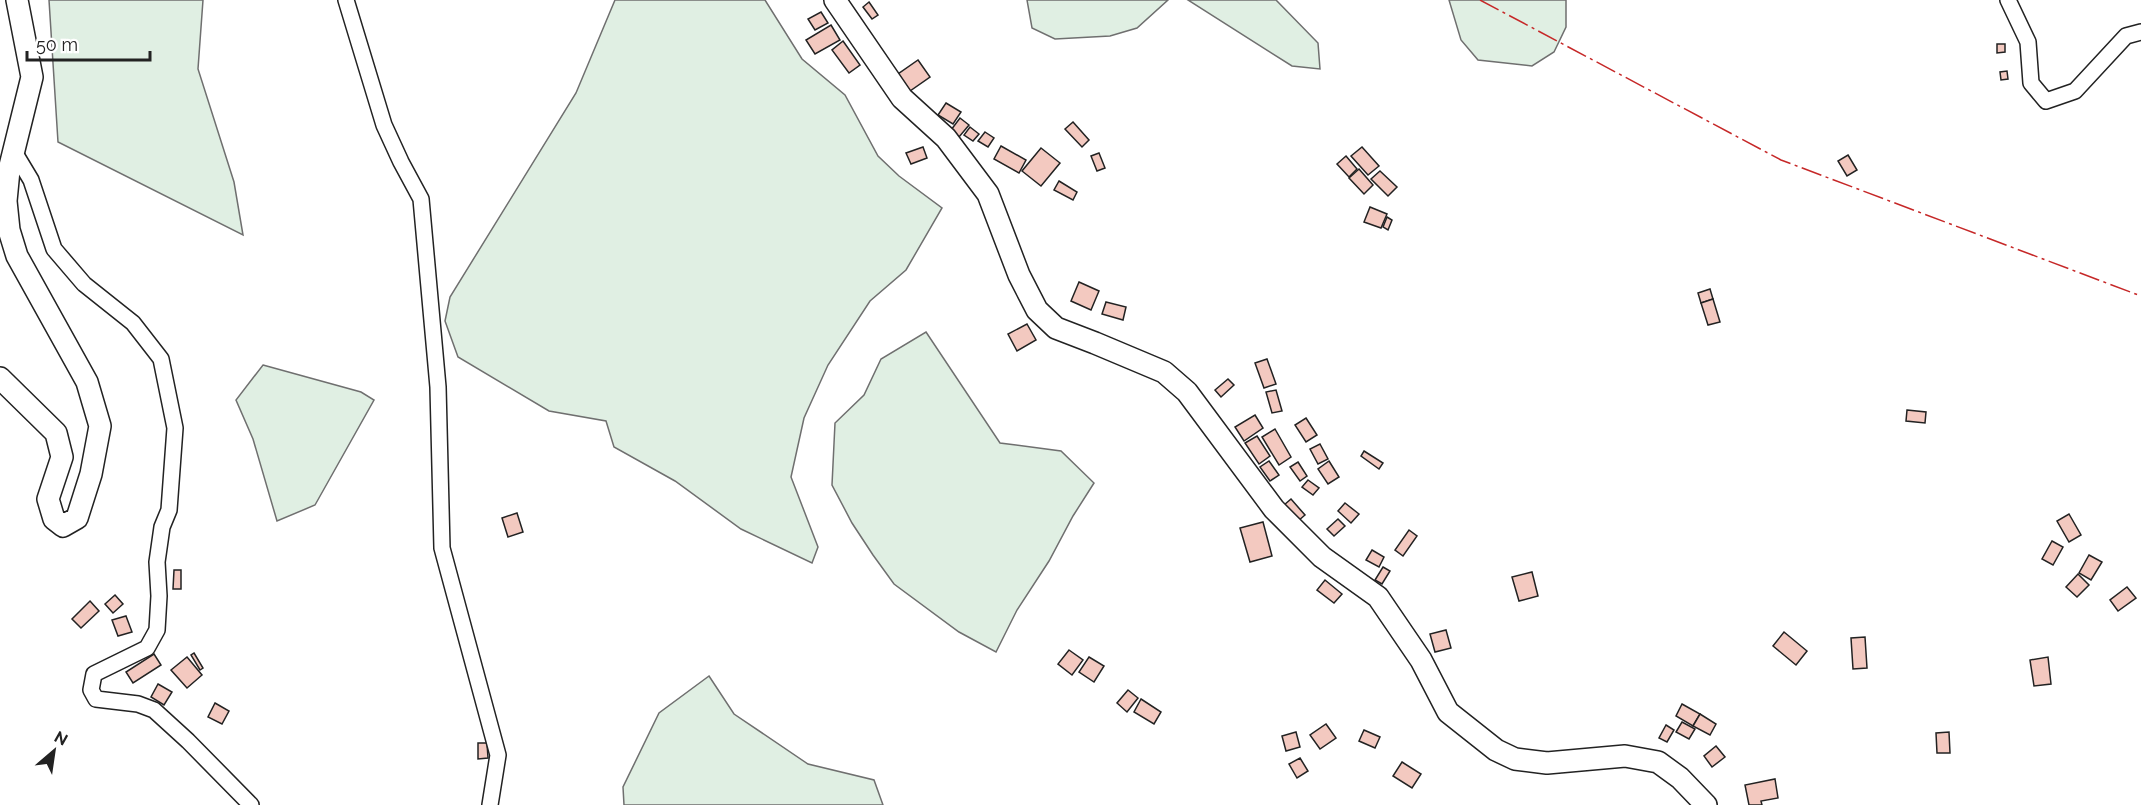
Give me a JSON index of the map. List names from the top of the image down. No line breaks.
{"scale_bar":"50 m","north":"top right"}
